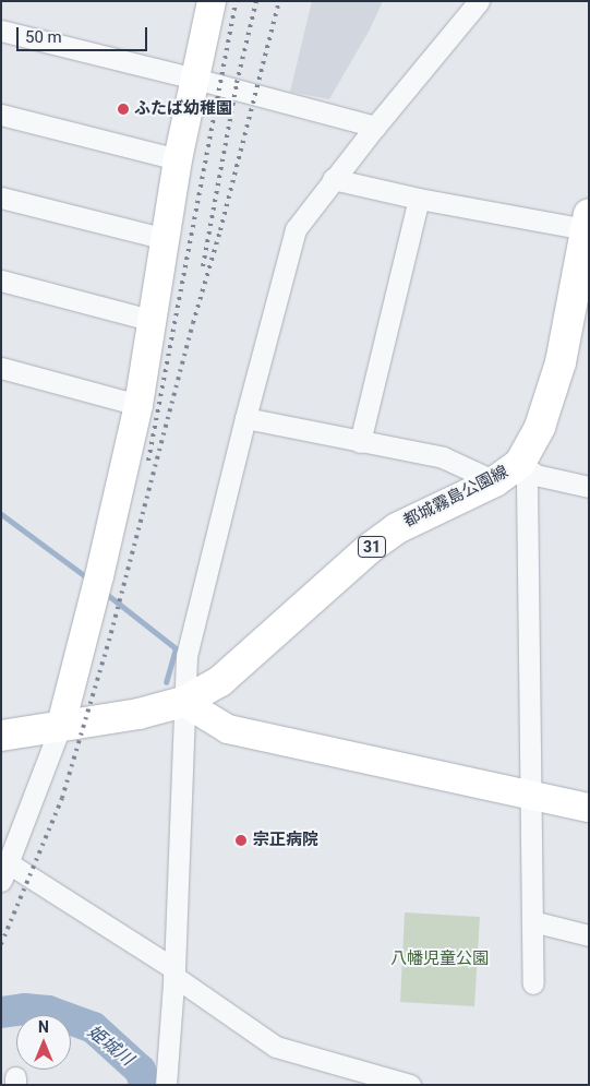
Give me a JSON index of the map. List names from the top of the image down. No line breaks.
{"streets":{"main road":["都城霧島公園線","31"]},"water":["姫城川"],"parks":["八幡児童公園"],"places":["ふたば幼稚園","宗正病院"],"scale_bar":"50 m","north":"top"}
